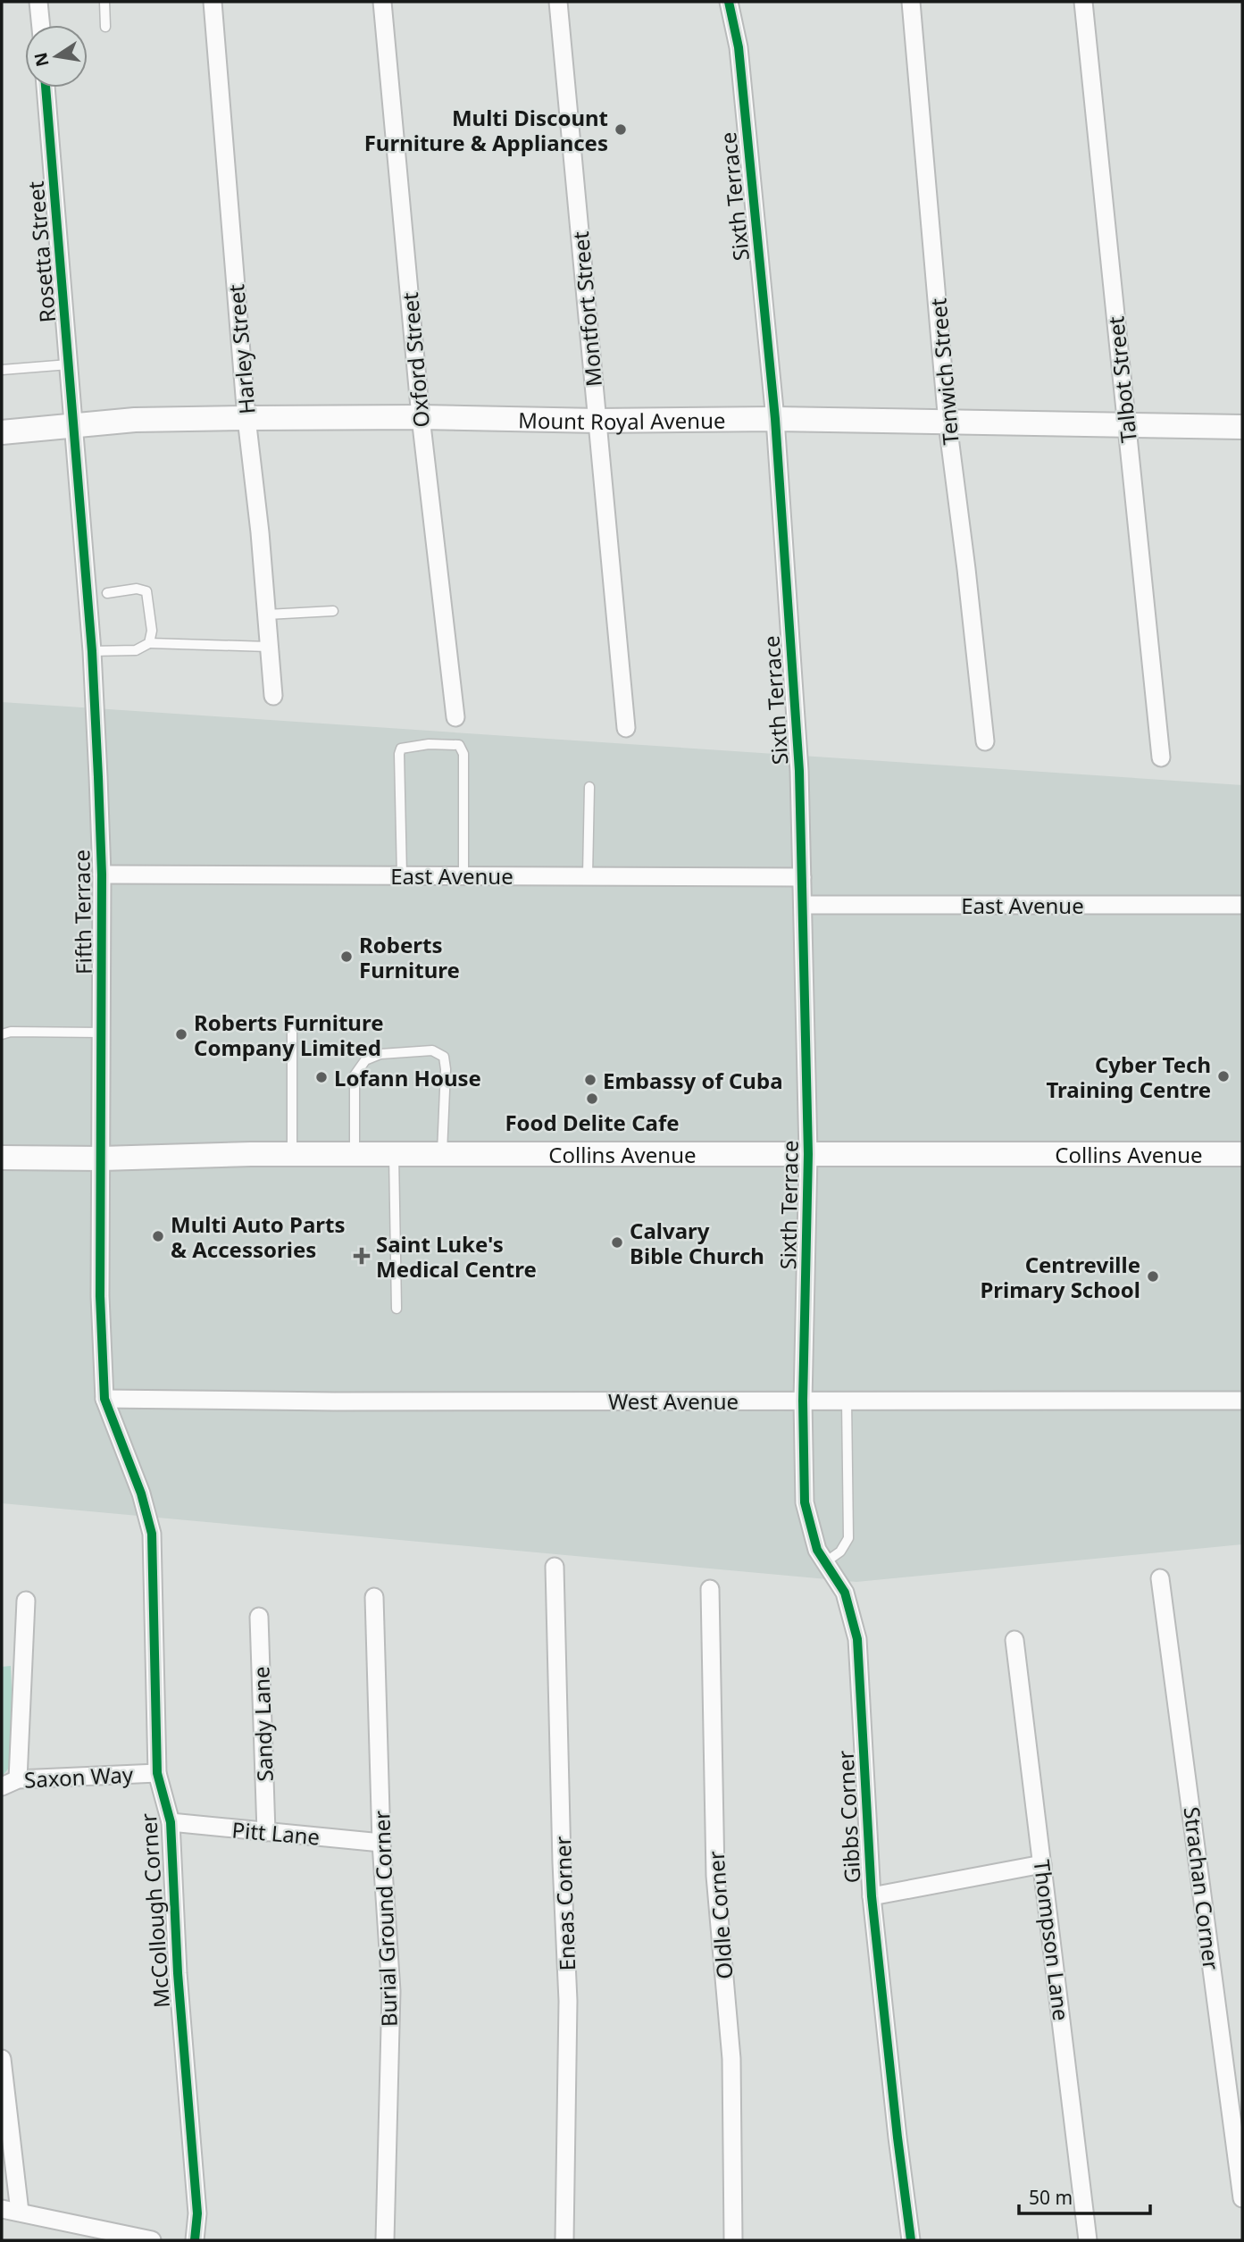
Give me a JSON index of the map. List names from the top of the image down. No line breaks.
{"streets":{"street":["Sixth Terrace","Rosetta Street","Montfort Street","Harley Street","Oxford Street","Tenwich Street","Talbot Street","Mount Royal Avenue","East Avenue","Fifth Terrace","Collins Avenue","West Avenue","Sandy Lane","Saxon Way","Gibbs Corner","Pitt Lane","Strachan Corner","Eneas Corner","McCollough Corner","Oldle Corner","Burial Ground Corner","Thompson Lane"]},"crossings":[["Sixth Terrace","Mount Royal Avenue"],["Sixth Terrace","East Avenue"],["Sixth Terrace","Collins Avenue"],["Sixth Terrace","West Avenue"],["Sixth Terrace","Gibbs Corner"],["Rosetta Street","Mount Royal Avenue"],["Rosetta Street","Fifth Terrace"],["Montfort Street","Mount Royal Avenue"],["Harley Street","Mount Royal Avenue"],["Oxford Street","Mount Royal Avenue"],["Tenwich Street","Mount Royal Avenue"],["Talbot Street","Mount Royal Avenue"],["Mount Royal Avenue","Fifth Terrace"],["East Avenue","Fifth Terrace"],["Fifth Terrace","Collins Avenue"],["Fifth Terrace","West Avenue"],["Fifth Terrace","McCollough Corner"],["West Avenue","Gibbs Corner"],["West Avenue","McCollough Corner"],["Sandy Lane","Pitt Lane"],["Saxon Way","McCollough Corner"],["Pitt Lane","McCollough Corner"],["Pitt Lane","Burial Ground Corner"]],"places":{"other":["Multi Discount Furniture & Appliances","Roberts Furniture","Roberts Furniture Company Limited","Cyber Tech Training Centre","Lofann House","Embassy of Cuba","Food Delite Cafe","Multi Auto Parts & Accessories","Calvary Bible Church","Centreville Primary School"],"health":["Saint Luke's Medical Centre"]},"scale_bar":"50 m","north":"left"}
